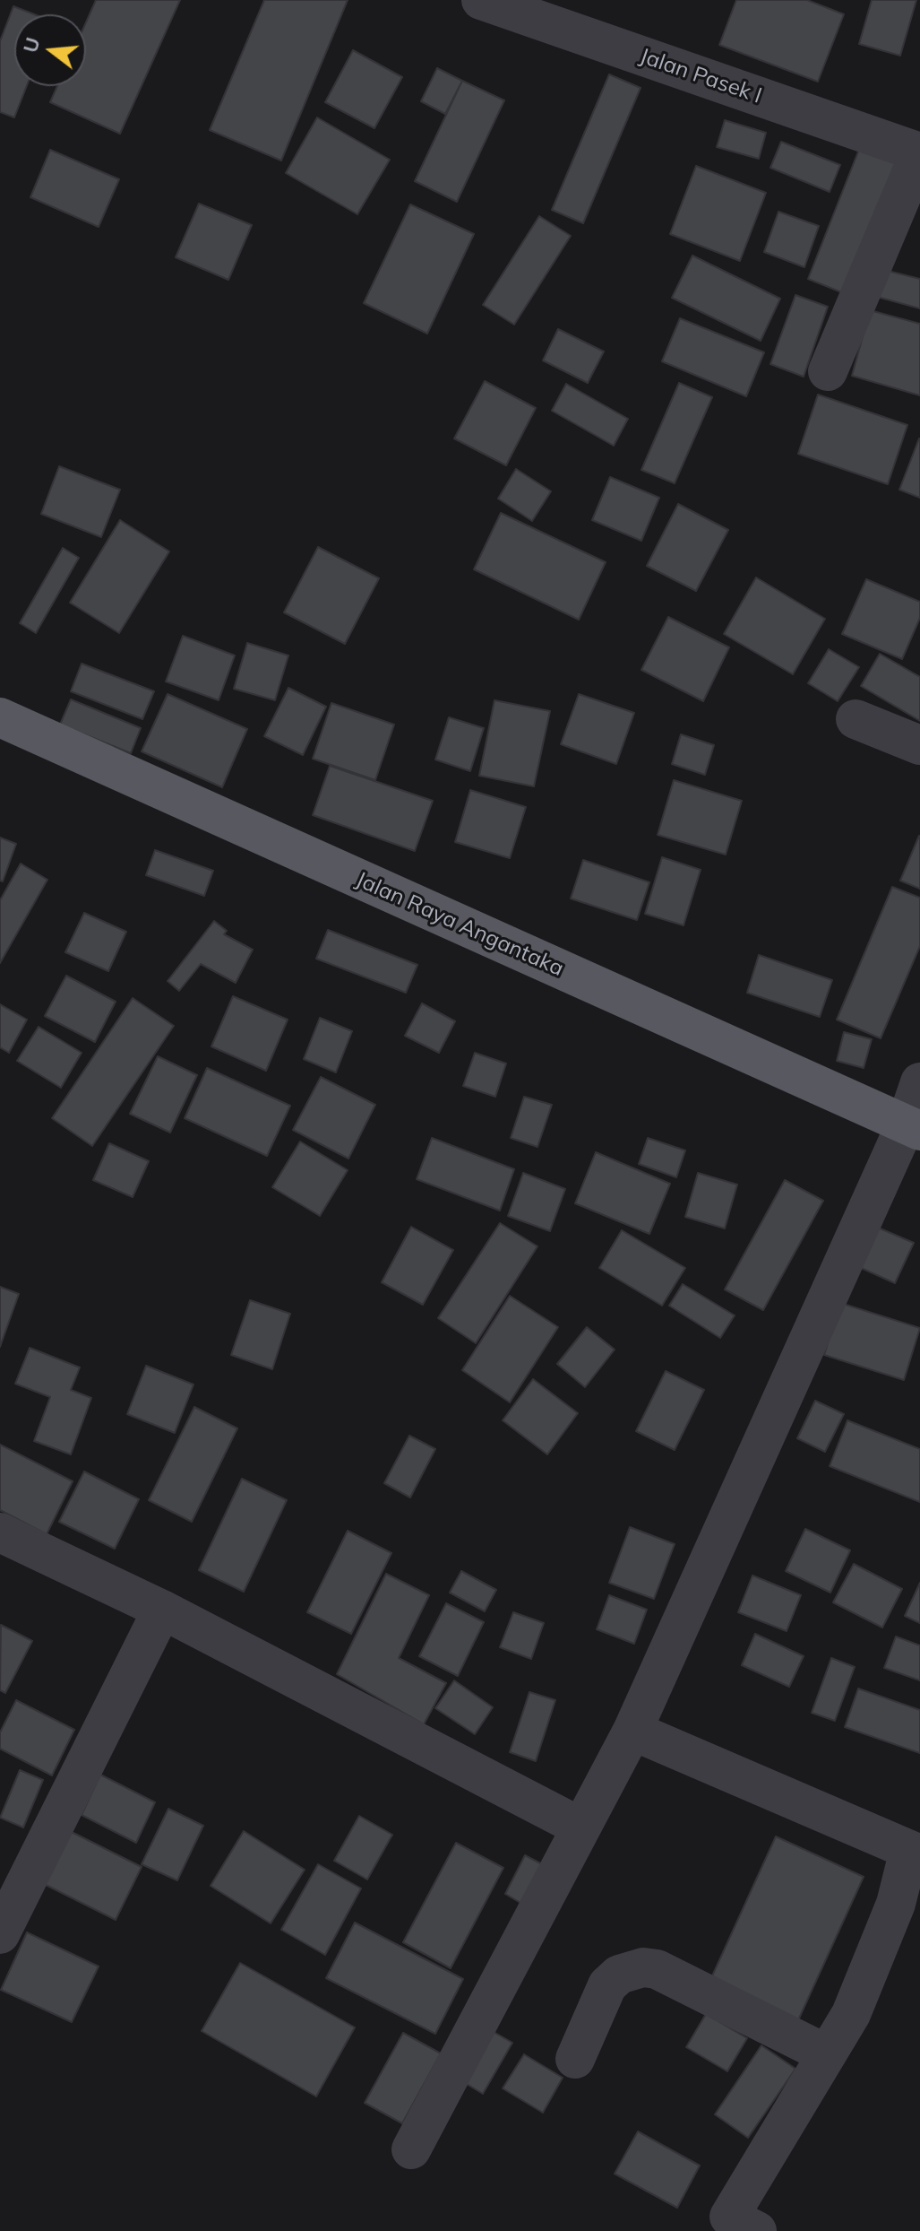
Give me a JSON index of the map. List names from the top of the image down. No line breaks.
{"streets":{"main road":["Jalan Raya Angantaka"],"street":["Jalan Pasek I"]},"north":"left"}
